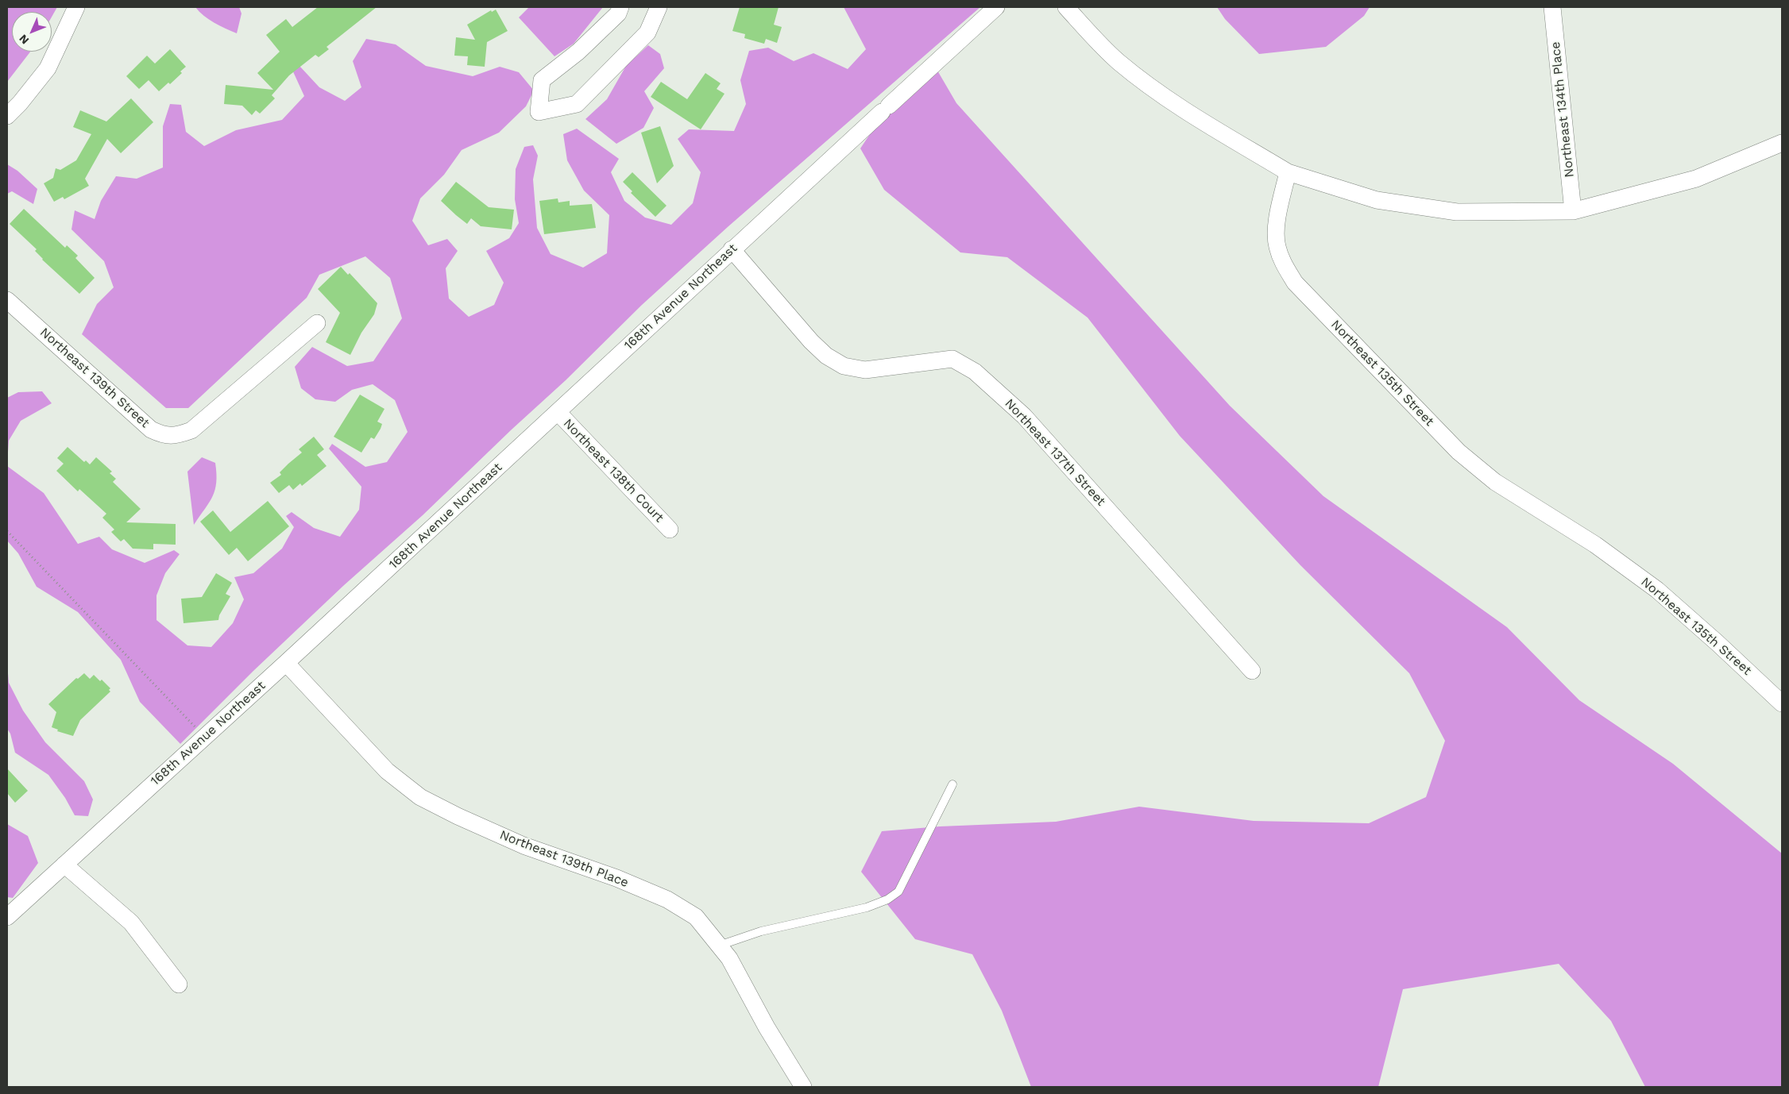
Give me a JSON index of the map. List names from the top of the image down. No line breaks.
{"streets":{"street":["Northeast 134th Place","168th Avenue Northeast","Northeast 135th Street","Northeast 139th Street","Northeast 137th Street","Northeast 138th Court","Northeast 139th Place"]},"crossings":[["168th Avenue Northeast","Northeast 137th Street"],["168th Avenue Northeast","Northeast 138th Court"],["168th Avenue Northeast","Northeast 139th Place"]],"north":"bottom left"}
